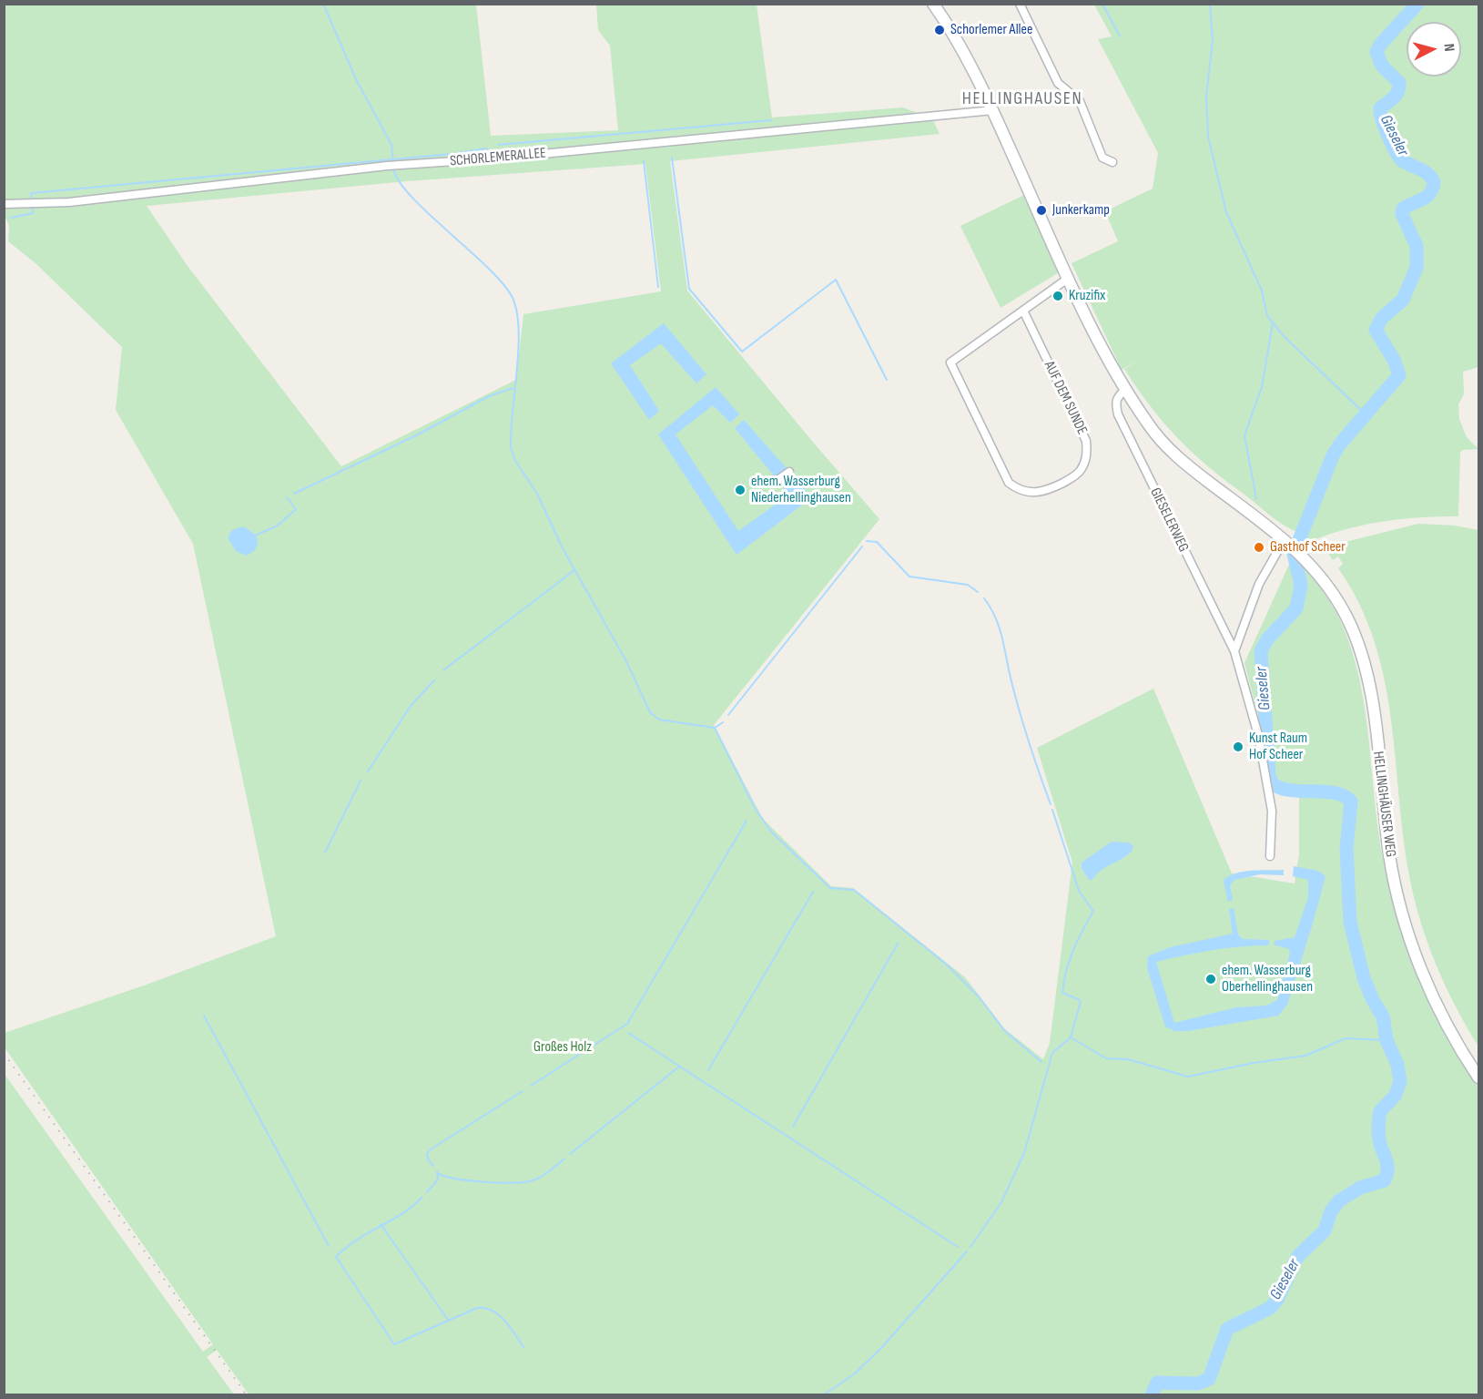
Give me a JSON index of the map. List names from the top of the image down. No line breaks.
{"streets":{"street":["SCHORLEMERALLEE","AUF DEM SUNDE","GIESELERWEG","HELLINGHÄUSER WEG"]},"crossings":[["SCHORLEMERALLEE","HELLINGHÄUSER WEG"],["GIESELERWEG","HELLINGHÄUSER WEG"]],"districts":["HELLINGHAUSEN"],"water":["Gieseler"],"parks":["Großes Holz"],"places":["Schorlemer Allee","Junkerkamp","Kruzifix","ehem. Wasserburg Niederhellinghausen","Gasthof Scheer","Kunst Raum Hof Scheer","ehem. Wasserburg Oberhellinghausen"],"north":"right"}
